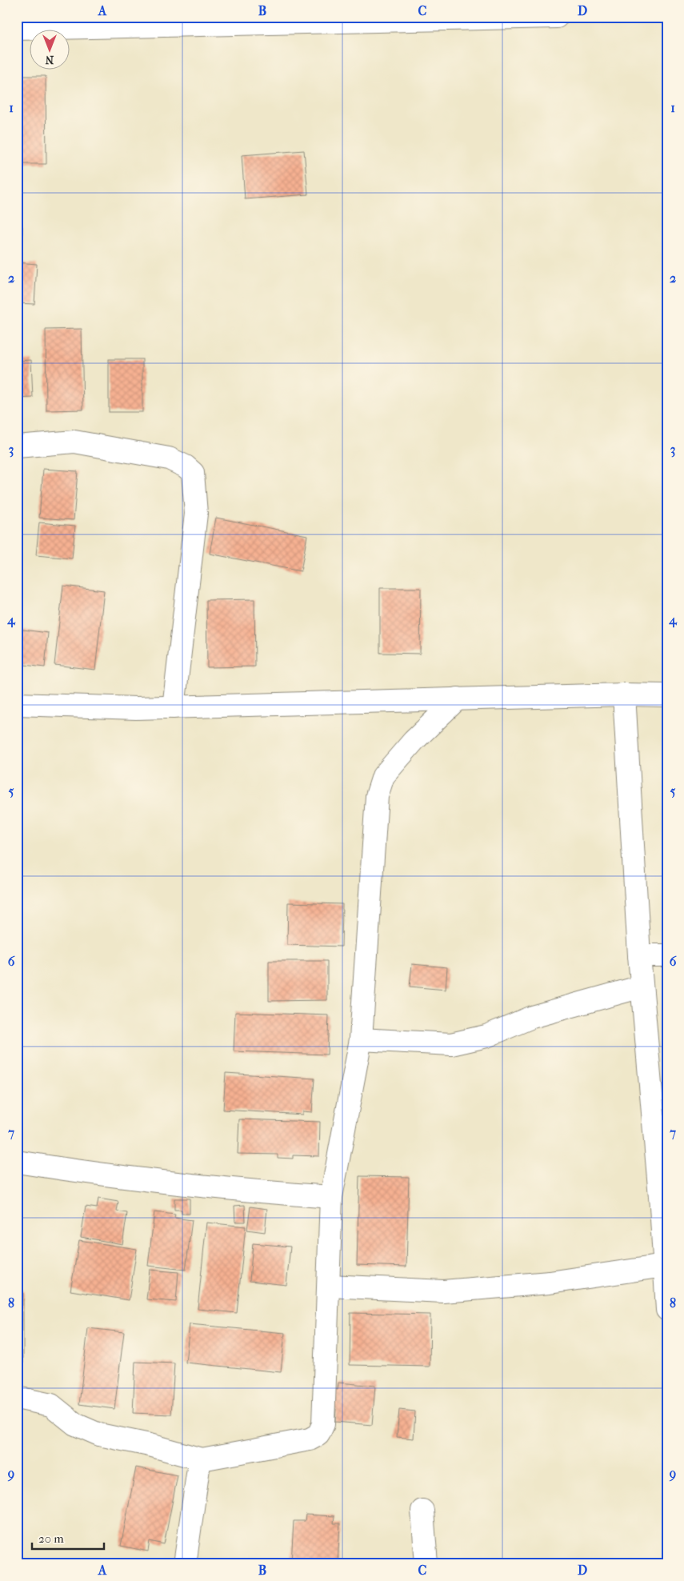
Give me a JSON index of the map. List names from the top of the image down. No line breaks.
{"scale_bar":"20 m","north":"bottom","grid":{"columns":["A","B","C","D"],"rows":["1","2","3","4","5","6","7","8","9"]}}
